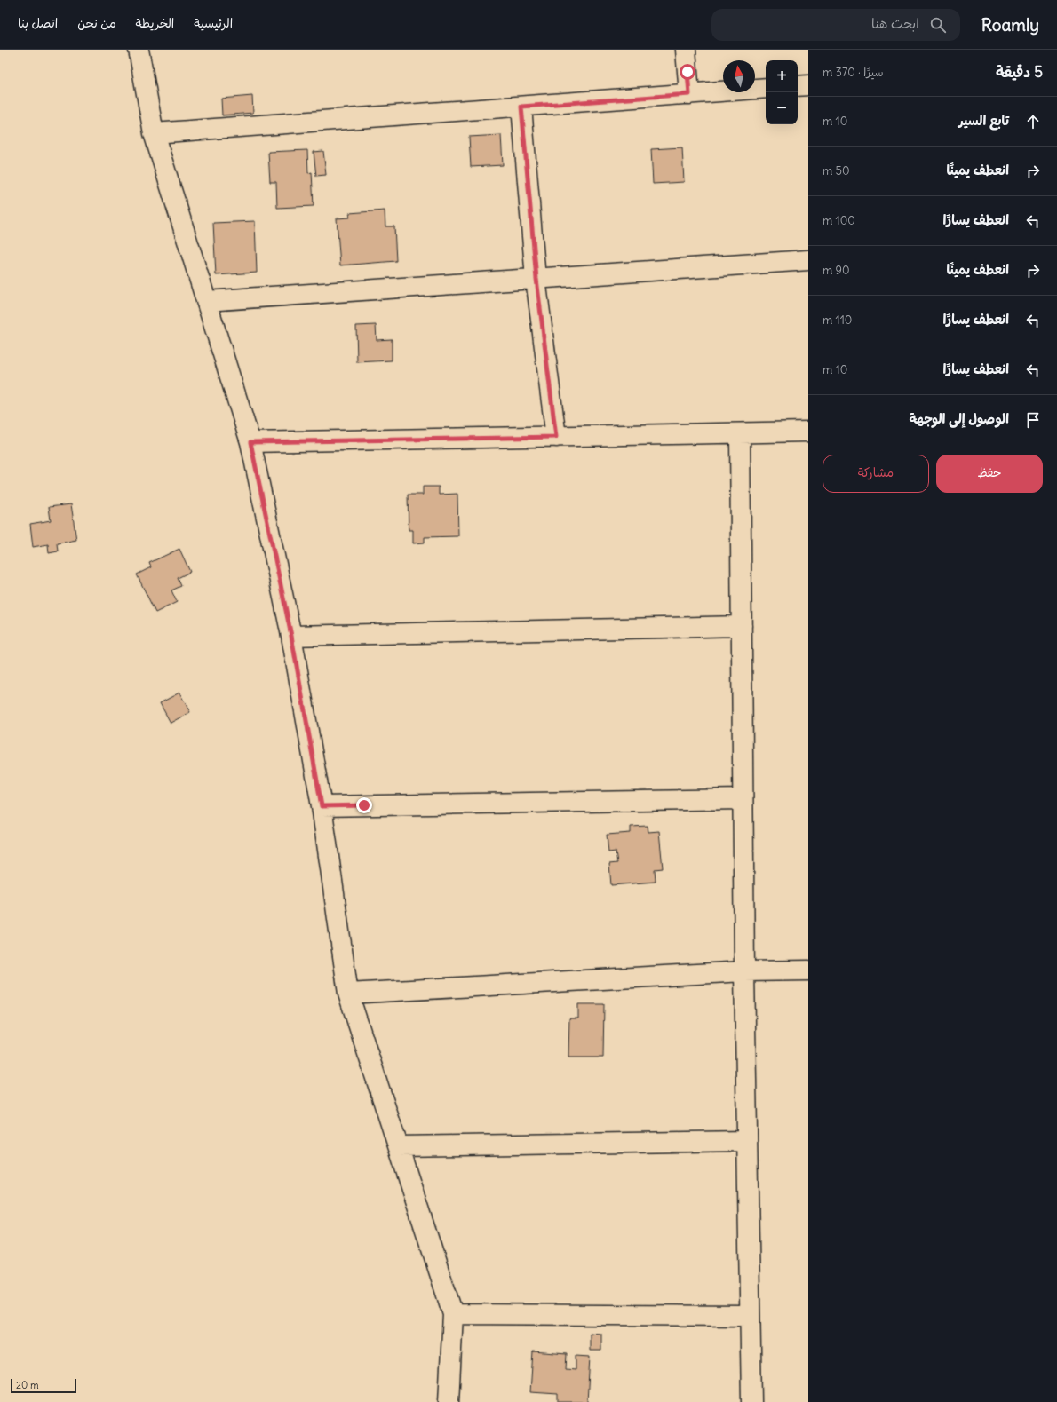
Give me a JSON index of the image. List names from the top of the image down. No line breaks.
{"scale_bar":"20 m","north":"top","page":{"header":"Roamly","search":"ابحث هنا","nav":["الرئيسية","الخريطة","من نحن","اتصل بنا"],"heading":["5 دقيقة","سيرًا · 370 m"],"map_buttons":["+","−"],"list":[["تابع السير","10 m"],["انعطف يمينًا","50 m"],["انعطف يسارًا","100 m"],["انعطف يمينًا","90 m"],["انعطف يسارًا","110 m"],["انعطف يسارًا","10 m"],"الوصول إلى الوجهة"],"buttons":["حفظ","مشاركة"],"scale":"20 m"}}
